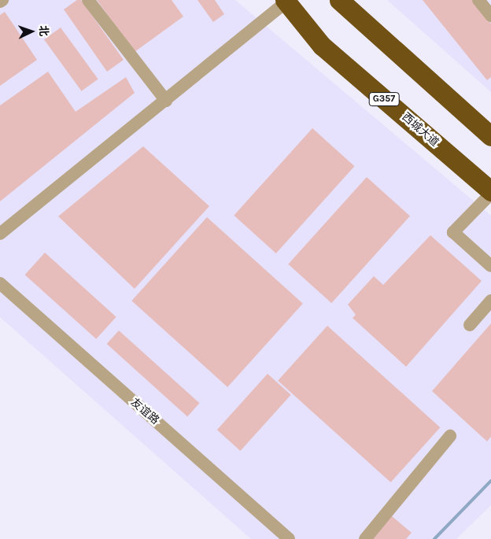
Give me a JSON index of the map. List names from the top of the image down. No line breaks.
{"streets":{"highway":["G357","西城大道"],"street":["友谊路"]},"north":"right"}
